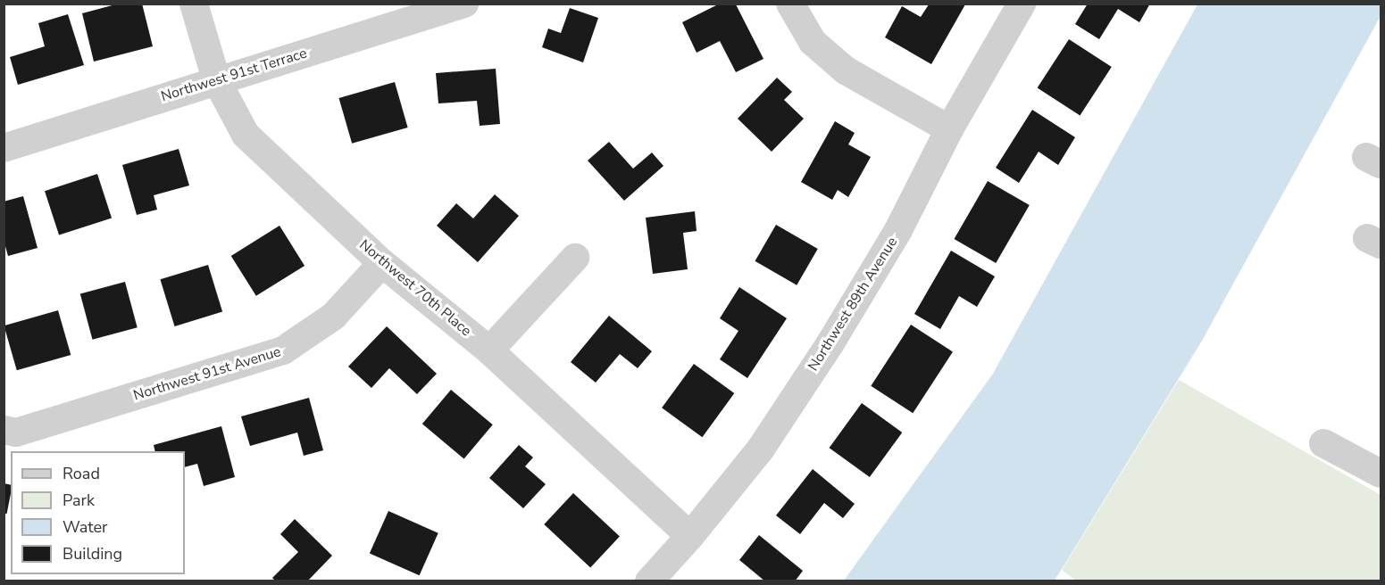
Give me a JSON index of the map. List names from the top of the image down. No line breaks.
{"streets":{"street":["Northwest 91st Terrace","Northwest 70th Place","Northwest 89th Avenue","Northwest 91st Avenue"]},"crossings":[["Northwest 91st Terrace","Northwest 70th Place"],["Northwest 70th Place","Northwest 89th Avenue"],["Northwest 70th Place","Northwest 91st Avenue"]],"legend":["Road","Park","Water","Building"]}
